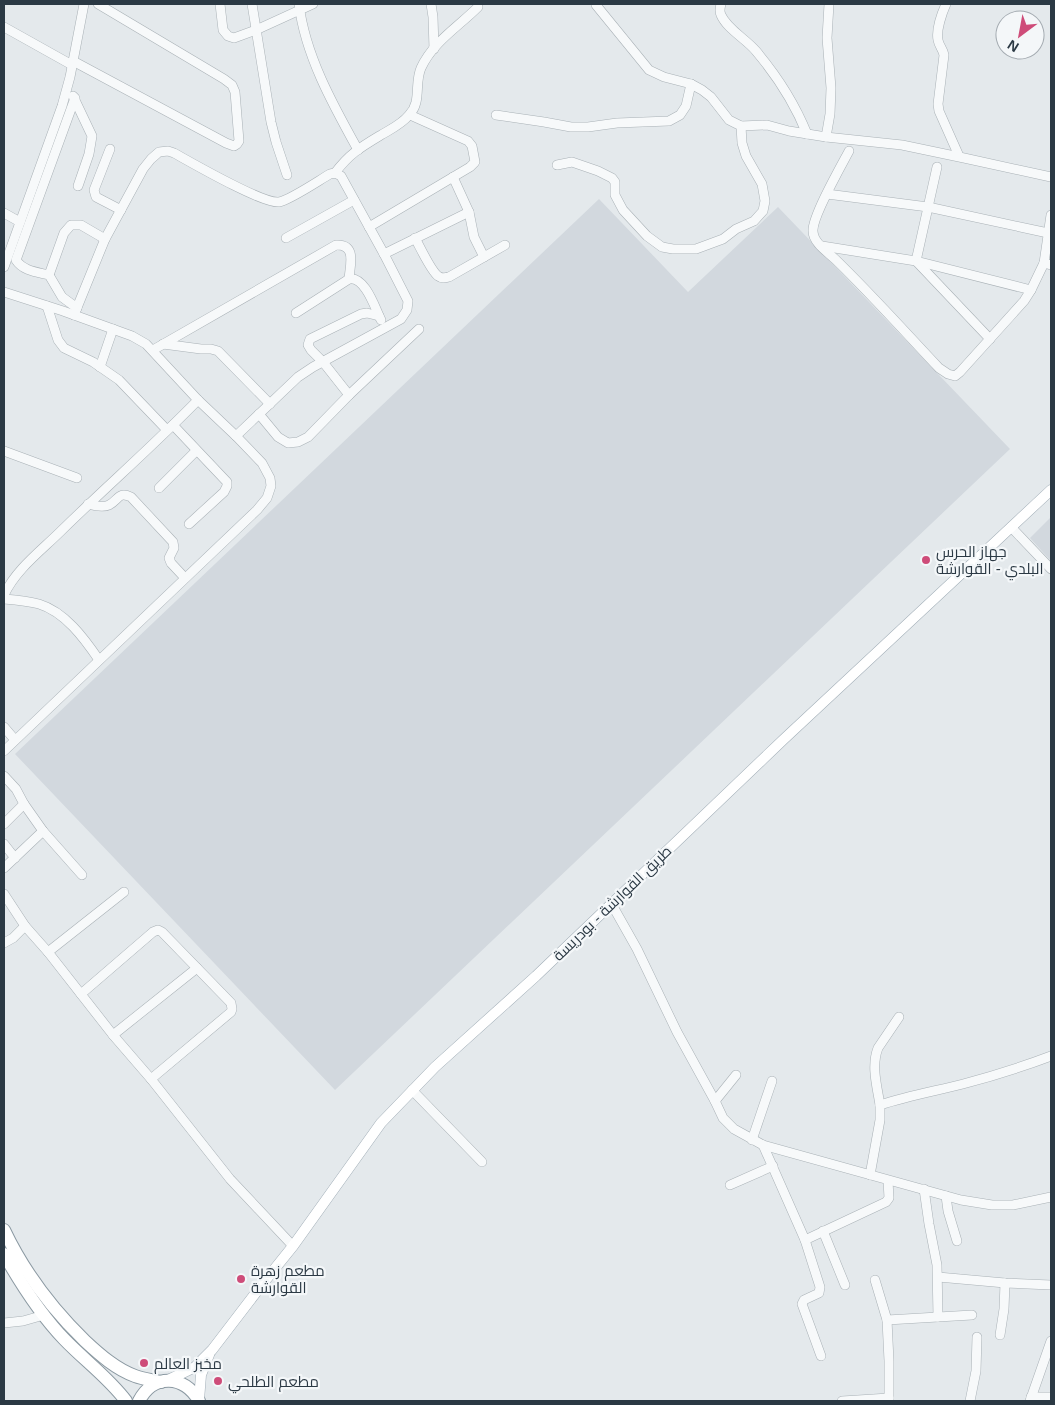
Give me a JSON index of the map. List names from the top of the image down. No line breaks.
{"streets":{"main road":["طريق القوارشة - بودريسة"]},"places":["جهاز الحرس البلدي - القوارشة","مطعم زهرة القوارشة","مخبز العالم","مطعم الطلحي"],"north":"bottom left"}
